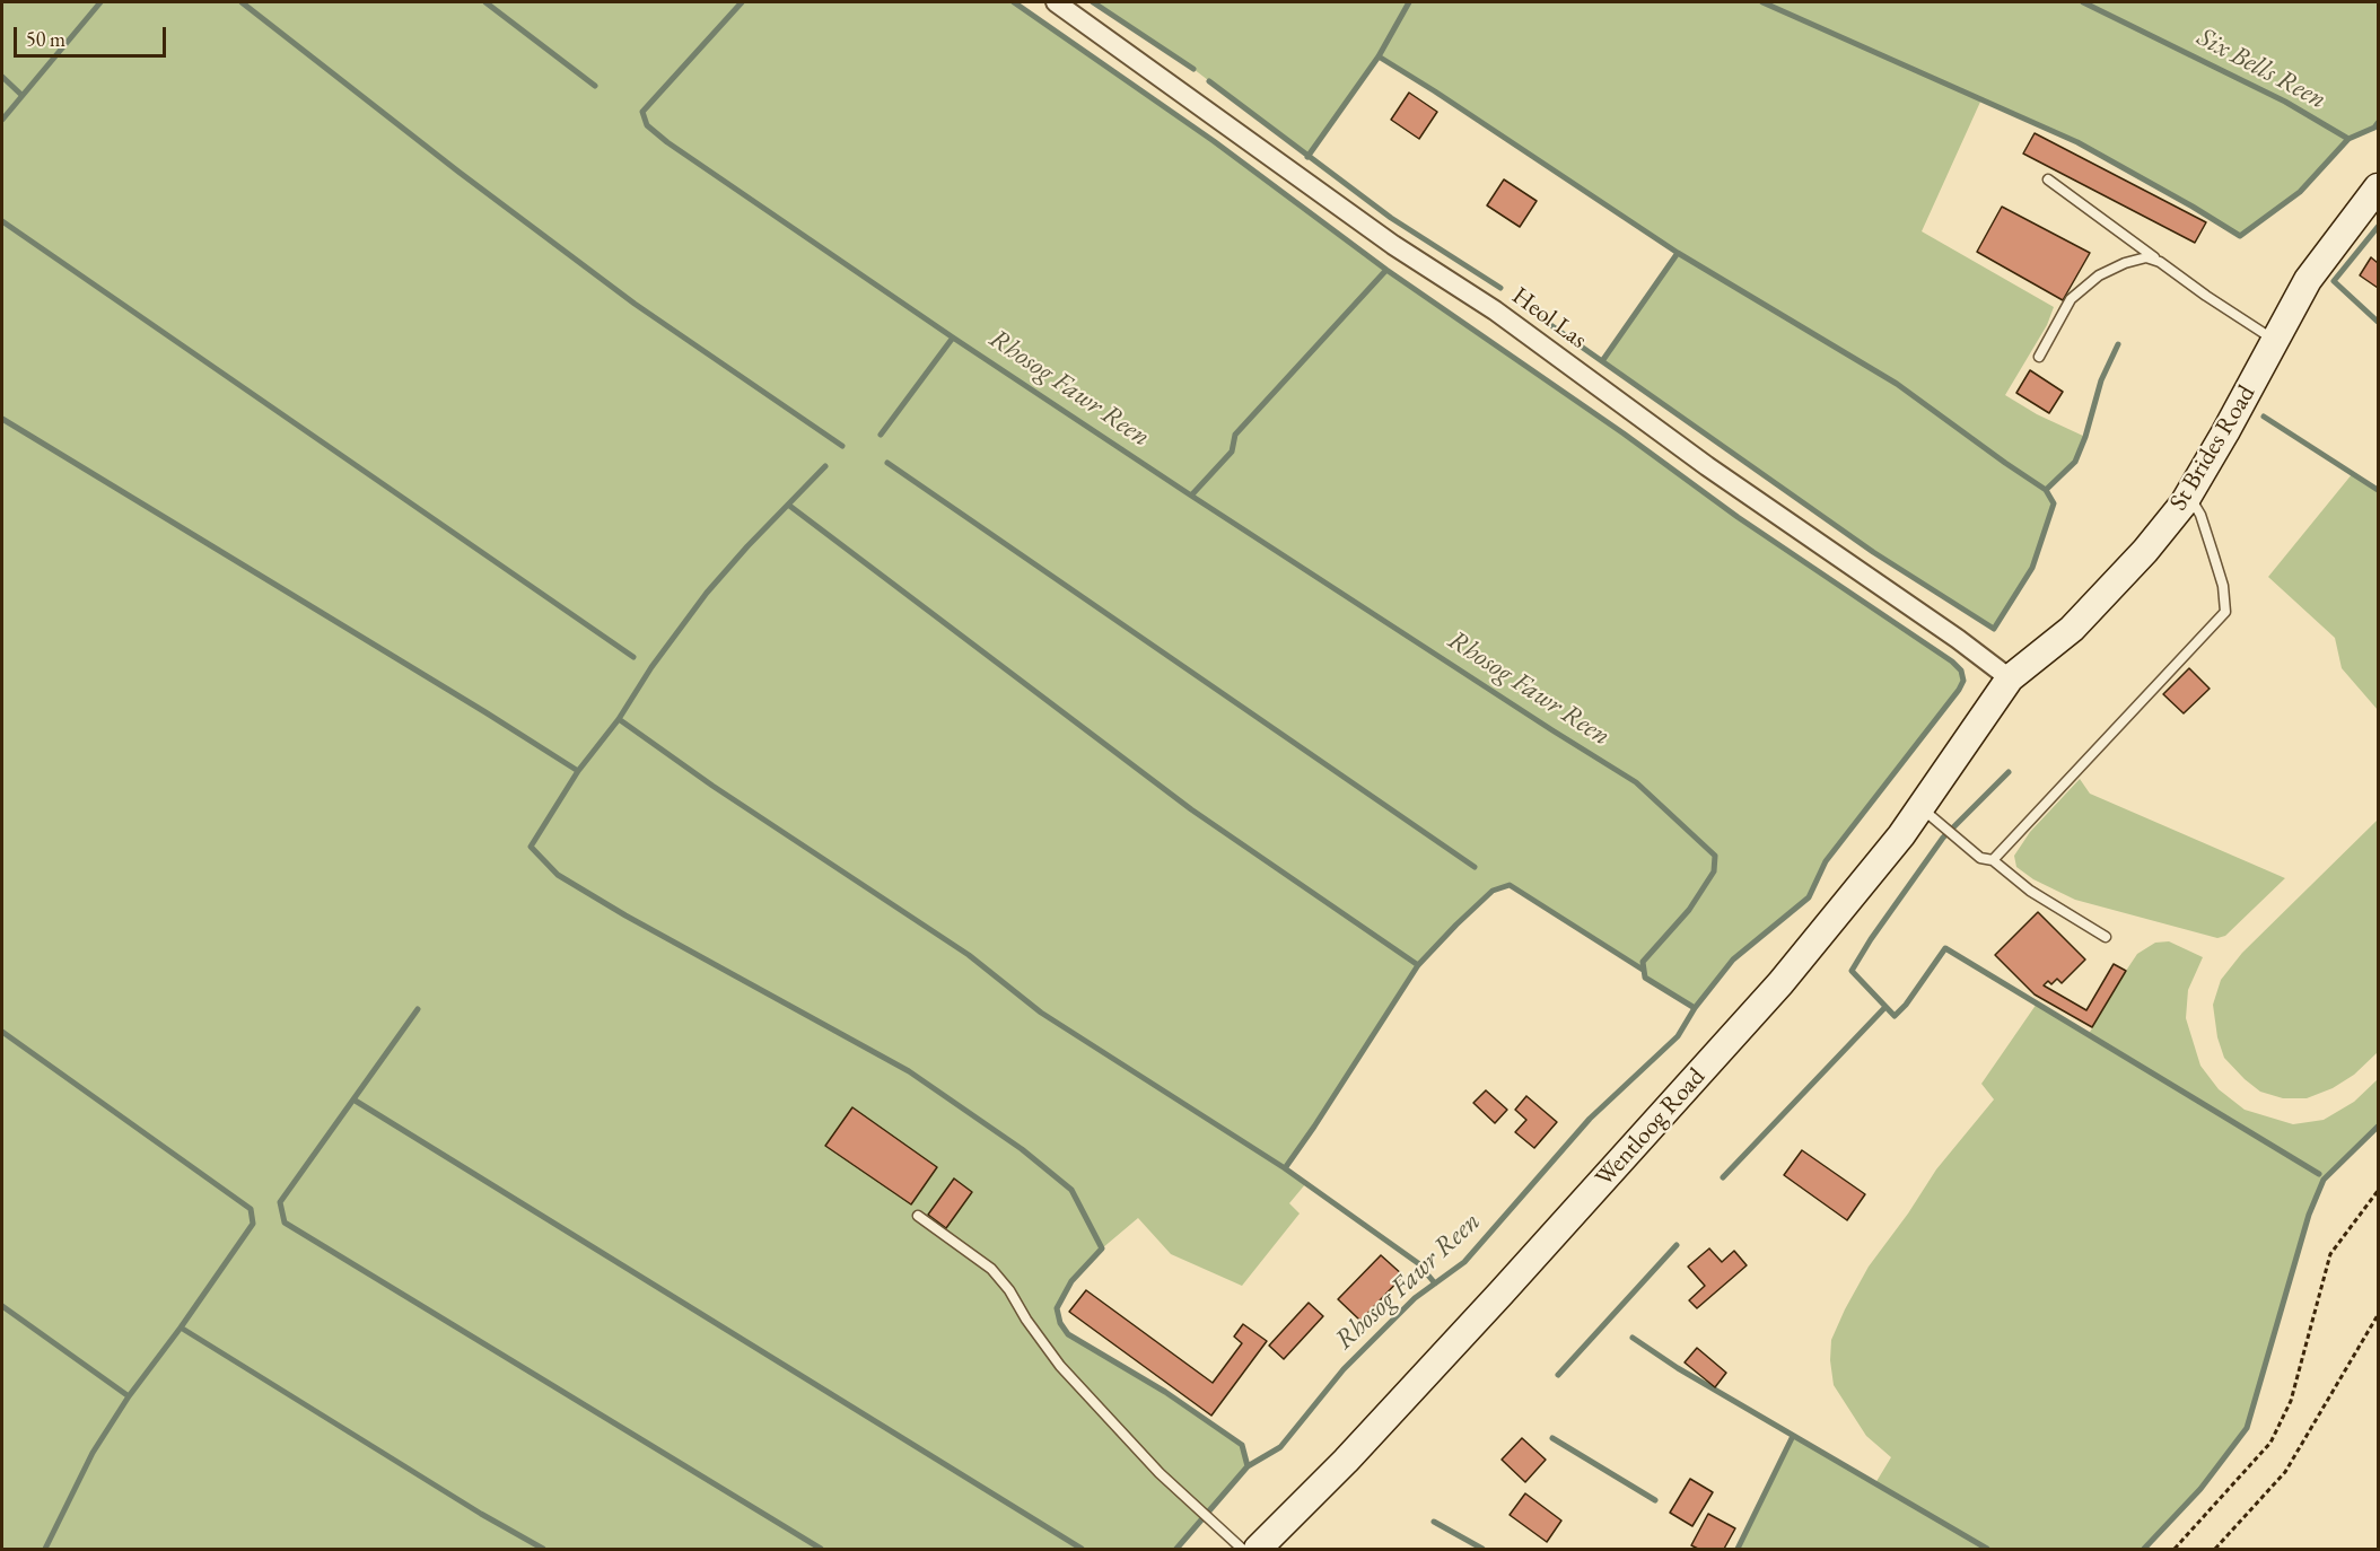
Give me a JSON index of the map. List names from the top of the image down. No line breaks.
{"streets":{"main road":["St Brides Road","Wentloog Road"],"street":["Heol Las"]},"crossings":[["Heol Las","St Brides Road"],["Heol Las","Wentloog Road"],["St Brides Road","Wentloog Road"]],"water":["Six Bells Reen","Rhosog Fawr Reen"],"scale_bar":"50 m"}
